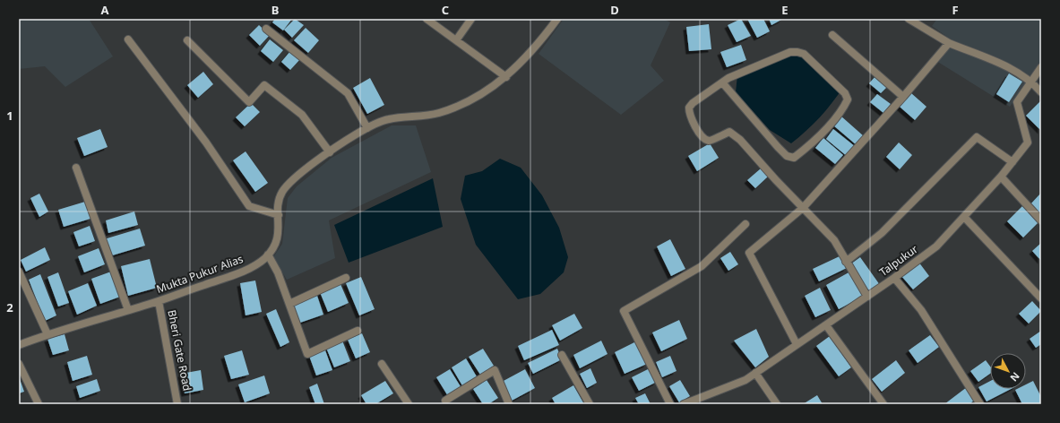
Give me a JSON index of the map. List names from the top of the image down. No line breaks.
{"streets":{"street":["Talpukur","Mukta Pukur Alias","Bheri Gate Road"]},"crossings":[["Mukta Pukur Alias","Bheri Gate Road"]],"north":"bottom right","grid":{"columns":["A","B","C","D","E","F"],"rows":["1","2"]}}
